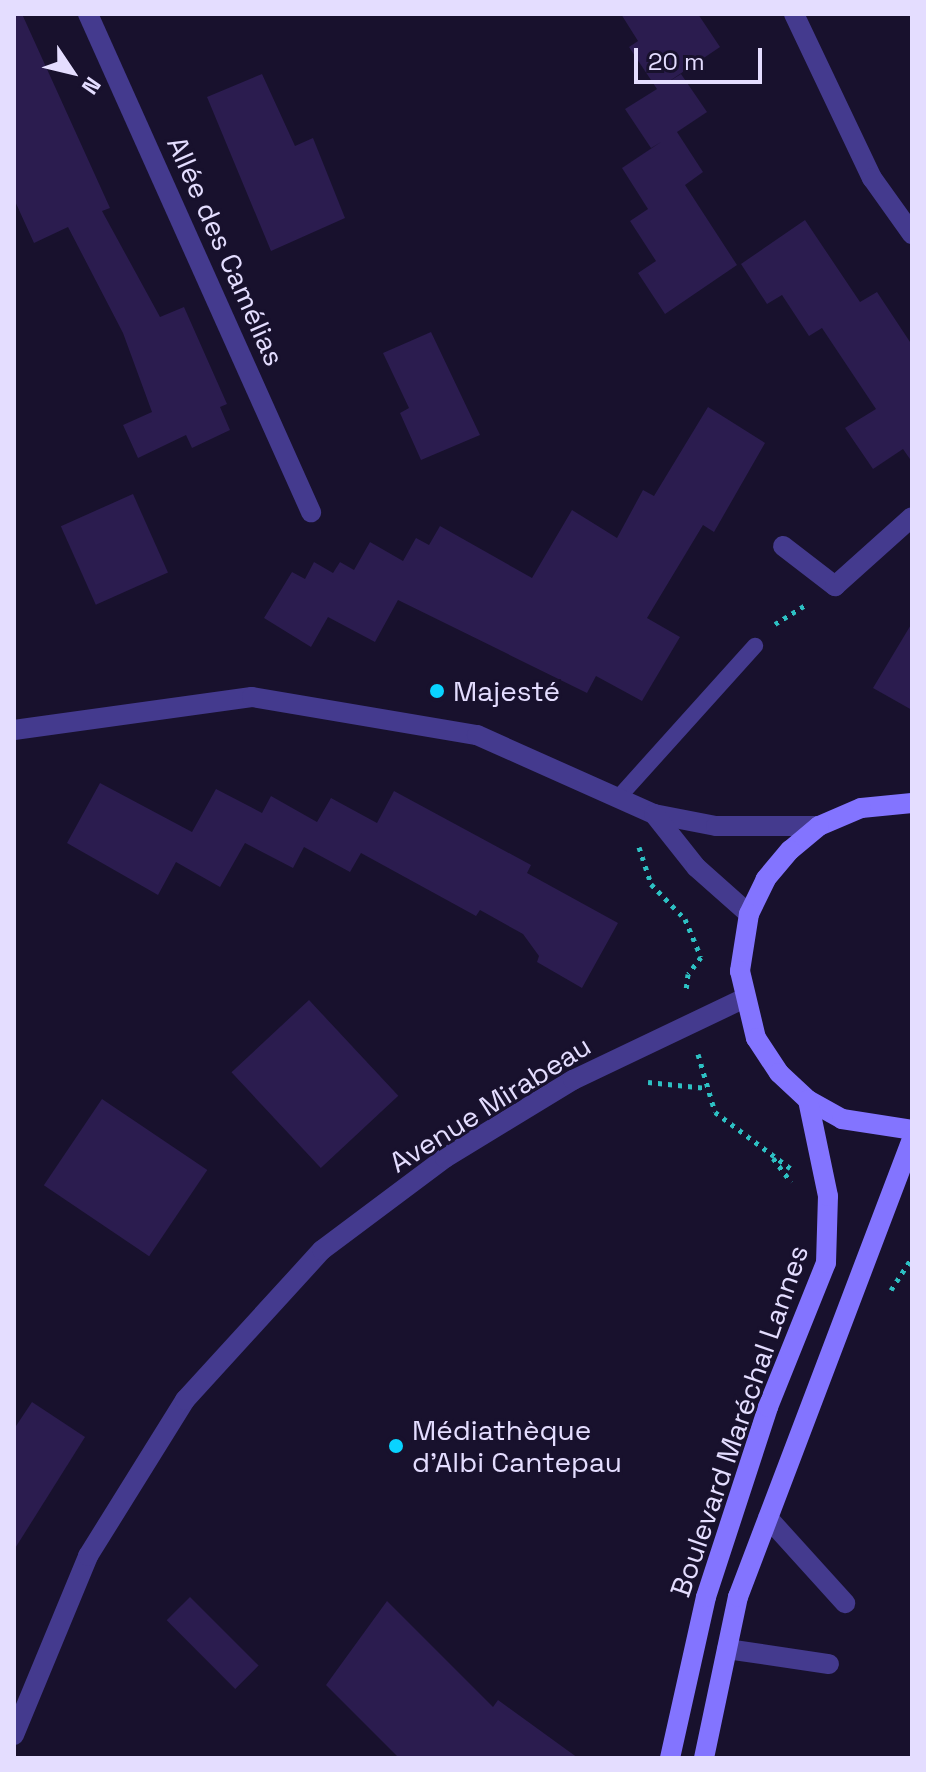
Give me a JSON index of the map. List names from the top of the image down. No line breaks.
{"streets":{"main road":["Boulevard Maréchal Lannes"],"street":["Allée des Camélias","Avenue Mirabeau"]},"places":["Majesté","Médiathèque d'Albi Cantepau"],"scale_bar":"20 m","north":"bottom right"}
